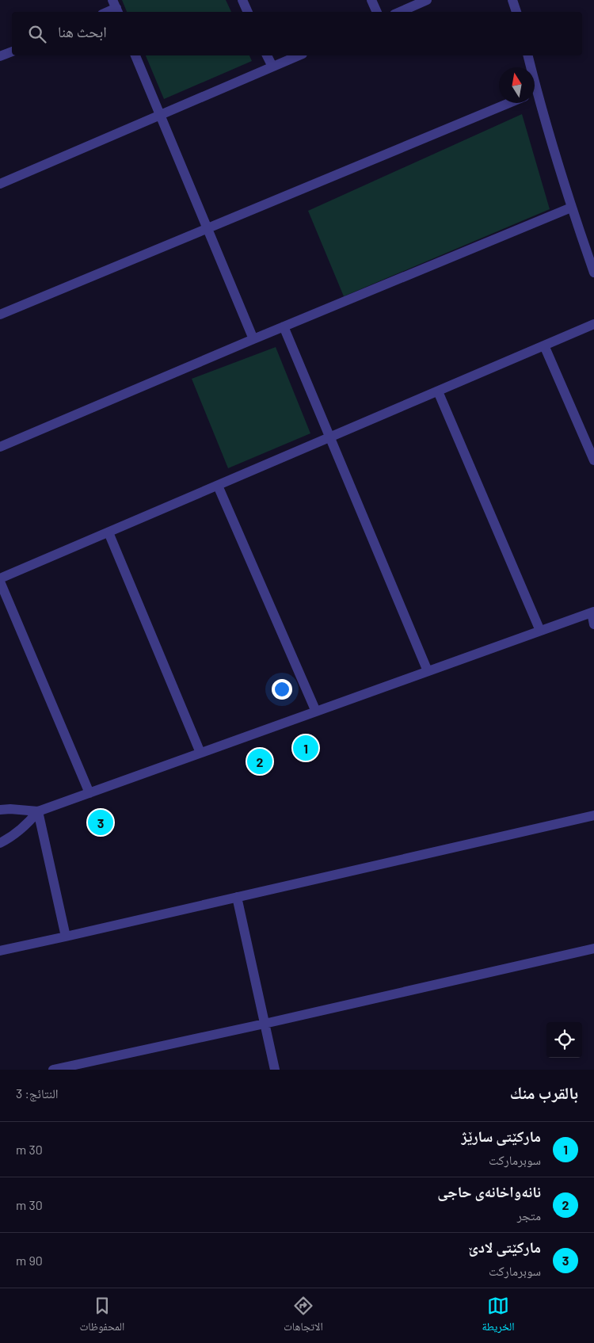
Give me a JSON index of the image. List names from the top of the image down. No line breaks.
{"north":"top","page":{"search":"ابحث هنا","pins":["1","2","3"],"heading":["بالقرب منك","النتائج: 3"],"list":[{"mark":"1","name":"مارکێتی سارێژ","note":"سوبرماركت","value":"30 m"},{"mark":"2","name":"نانەواخانەی حاجی","note":"متجر","value":"30 m"},{"mark":"3","name":"ماركێتی لادێ","note":"سوبرماركت","value":"90 m"}],"nav":["الخريطة","الاتجاهات","المحفوظات"]}}
